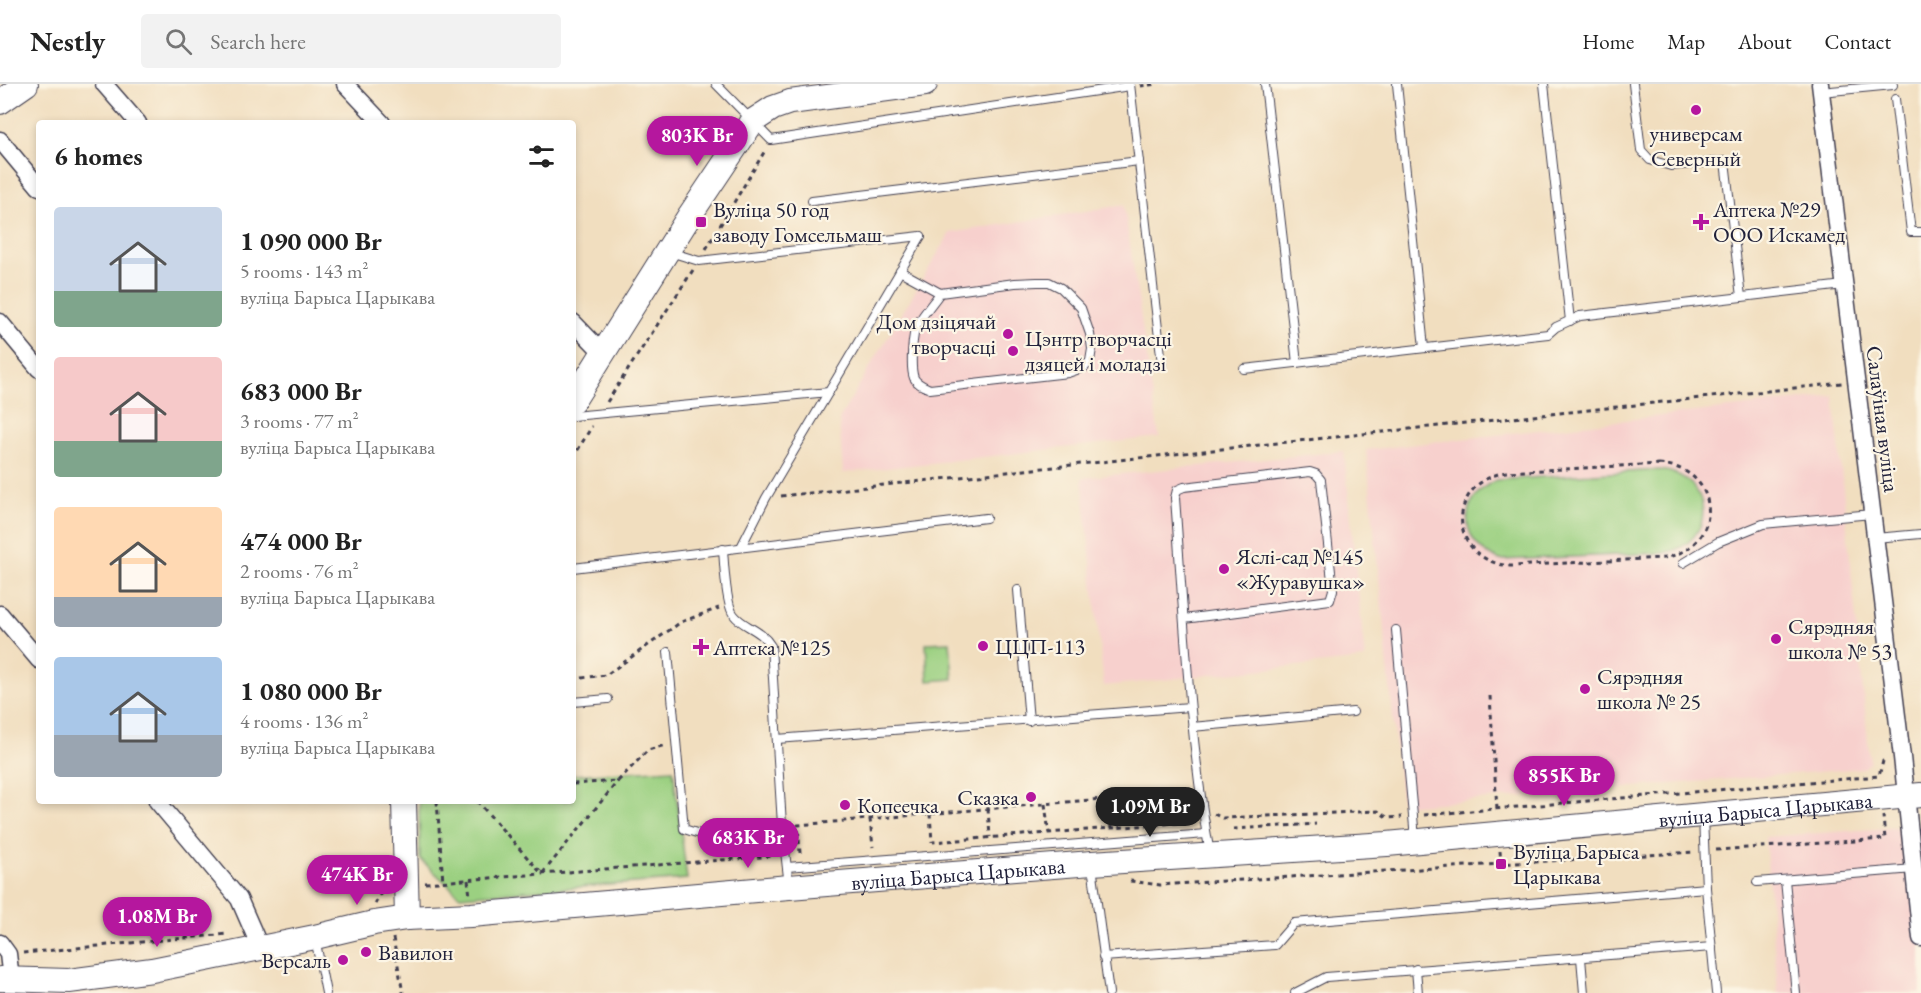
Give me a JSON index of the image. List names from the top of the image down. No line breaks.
{"streets":{"main road":["вуліца Барыса Царыкава"],"street":["Салаўіная вуліца"]},"crossings":[["Салаўіная вуліца","вуліца Барыса Царыкава"]],"places":{"other":["универсам Северный","Дом дзіцячай творчасці","Цэнтр творчасці дзяцей і моладзі","Яслі-сад №145 «Журавушка»","Сярэдняя школа № 53","ЦЦП-113","Сярэдняя школа № 25","Сказка","Копеечка","Вавилон","Версаль"],"transit":["Вуліца 50 год заводу Гомсельмаш","Вуліца Барыса Царыкава"],"health":["Аптека №29 ООО Искамед","Аптека №125"]},"page":{"header":"Nestly","search":"Search here","nav":["Home","Map","About","Contact"],"price":["803K Br","855K Br","1.09M Br","683K Br","474K Br","1.08M Br"],"heading":"6 homes","list":[{"name":"1 090 000 Br","note":"5 rooms · 143 m² · вуліца Барыса Царыкава"},{"name":"683 000 Br","note":"3 rooms · 77 m² · вуліца Барыса Царыкава"},{"name":"474 000 Br","note":"2 rooms · 76 m² · вуліца Барыса Царыкава"},{"name":"1 080 000 Br","note":"4 rooms · 136 m² · вуліца Барыса Царыкава"}]}}
